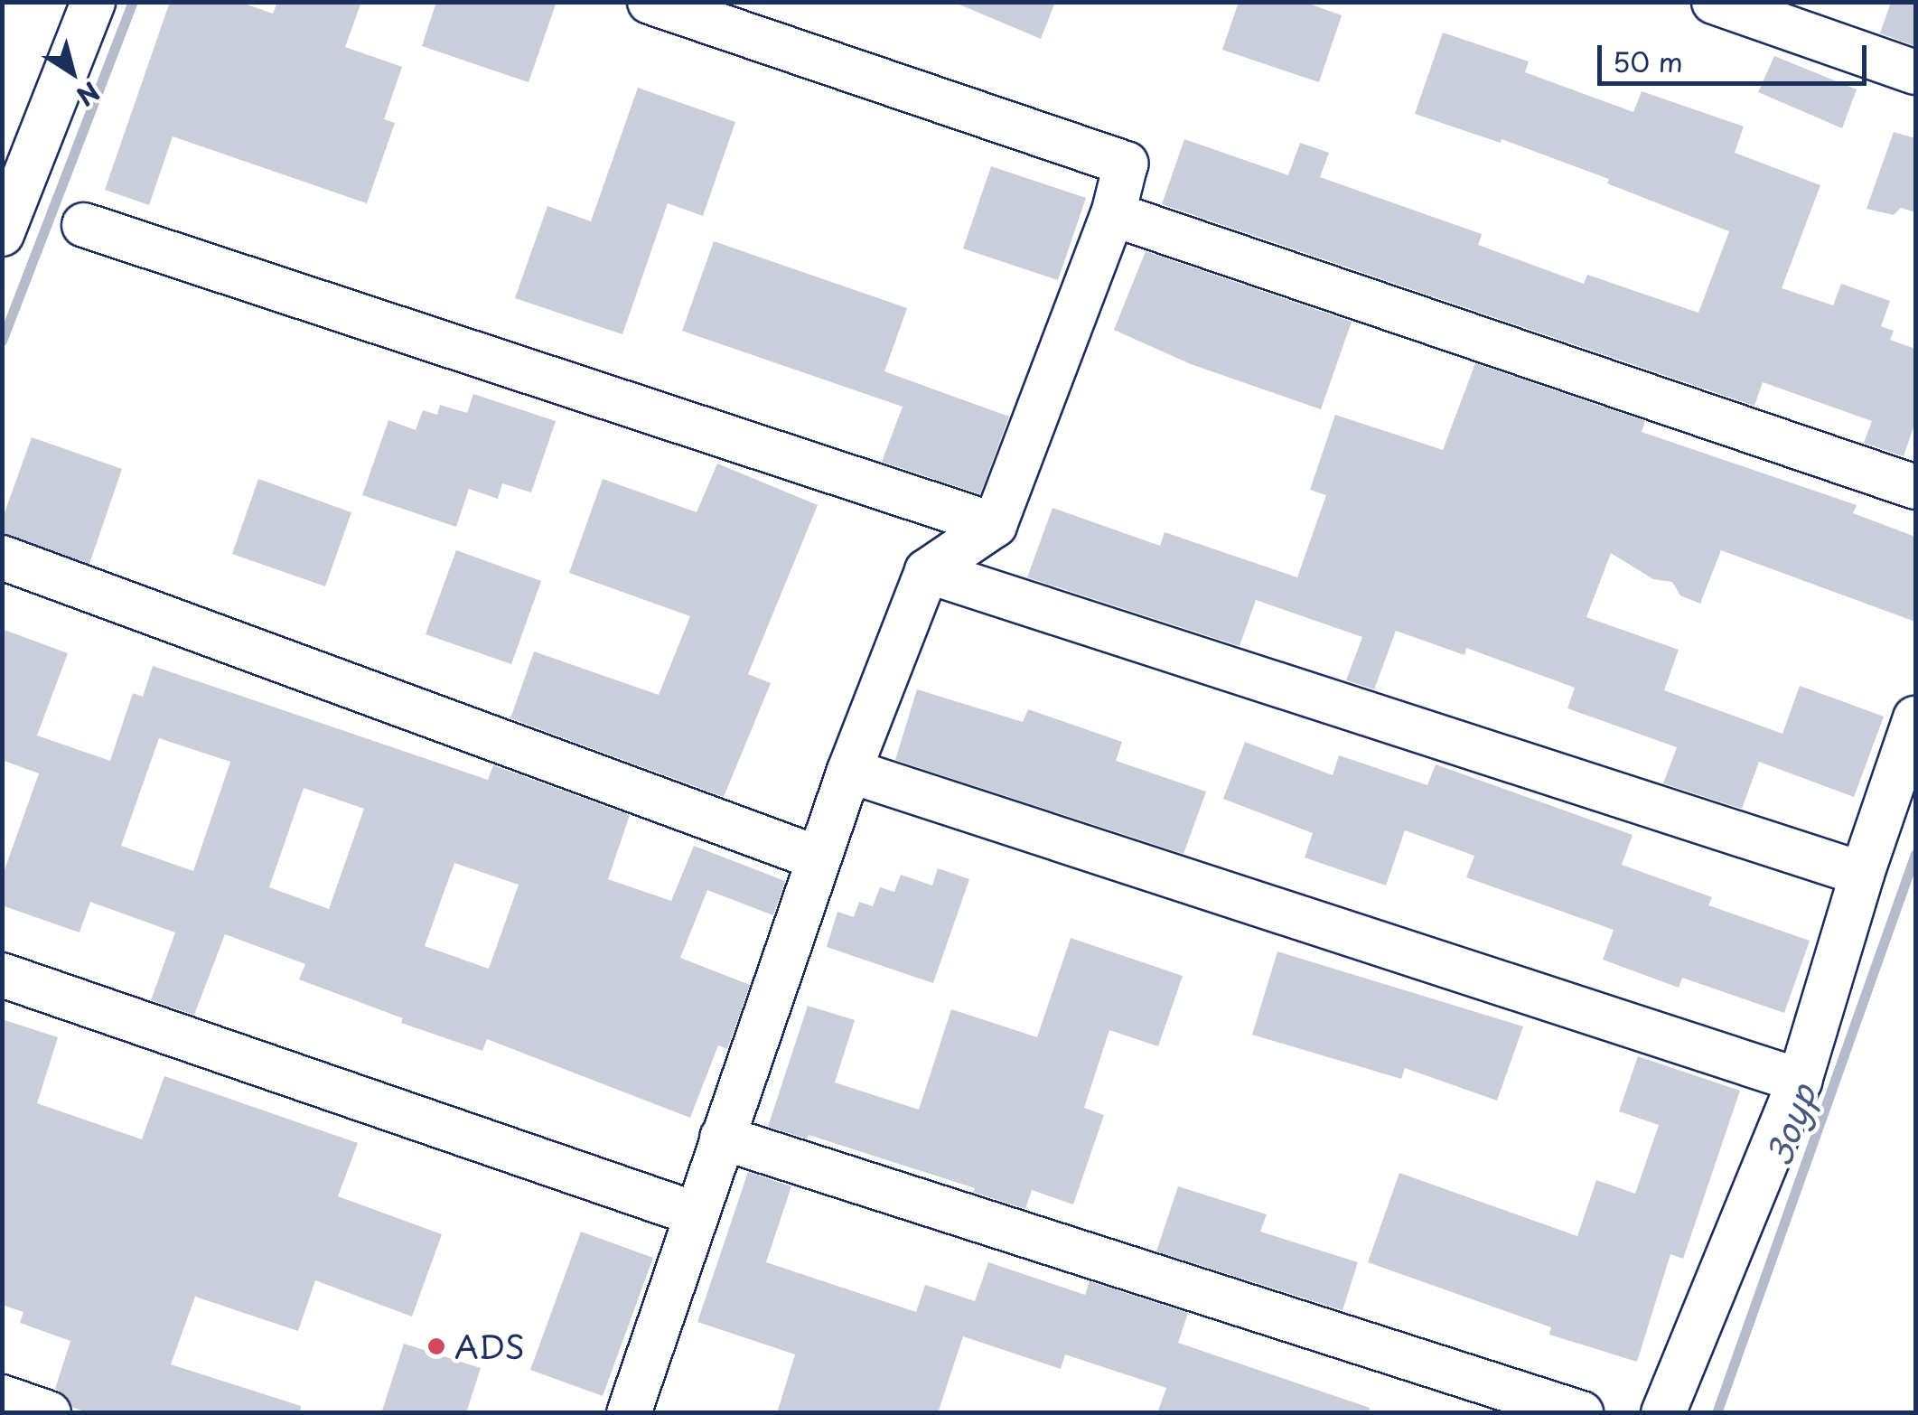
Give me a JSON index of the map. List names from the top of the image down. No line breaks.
{"water":["Зоур"],"places":["ADS"],"scale_bar":"50 m","north":"bottom right"}
